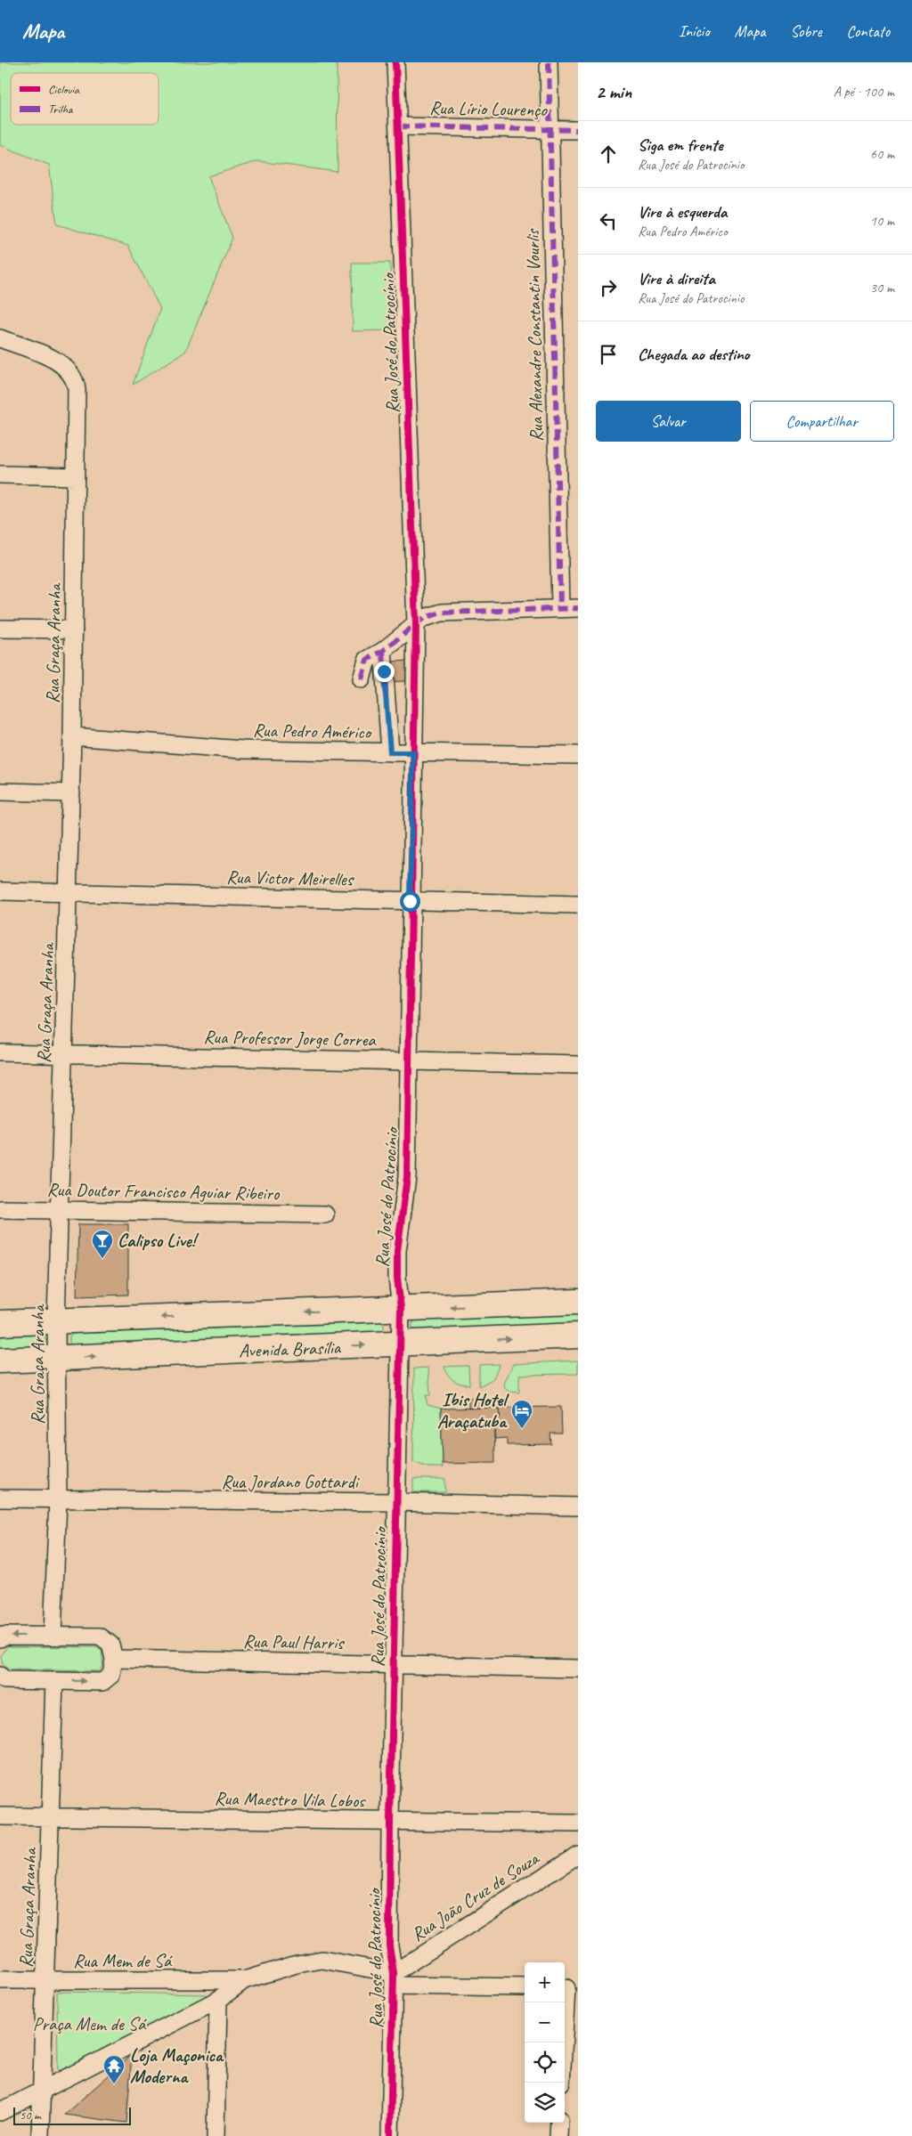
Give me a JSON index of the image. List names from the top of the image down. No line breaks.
{"streets":{"main road":["Avenida Brasília"],"street":["Rua Lírio Lourenço","Rua Alexandre Constantin Vourlis","Rua José do Patrocínio","Rua Graça Aranha","Rua Pedro Américo","Rua Victor Meirelles","Rua Professor Jorge Correa","Rua Doutor Francisco Aguiar Ribeiro","Rua Jordano Gottardi","Rua Paul Harris","Rua Maestro Vila Lobos","Rua João Cruz de Souza","Rua Mem de Sá"]},"crossings":[["Rua Lírio Lourenço","Rua Alexandre Constantin Vourlis"],["Rua Lírio Lourenço","Rua José do Patrocínio"],["Rua José do Patrocínio","Rua Pedro Américo"],["Rua José do Patrocínio","Rua Victor Meirelles"],["Rua José do Patrocínio","Rua Professor Jorge Correa"],["Rua José do Patrocínio","Avenida Brasília"],["Rua José do Patrocínio","Rua Jordano Gottardi"],["Rua José do Patrocínio","Rua Paul Harris"],["Rua José do Patrocínio","Rua Maestro Vila Lobos"],["Rua José do Patrocínio","Rua João Cruz de Souza"],["Rua Graça Aranha","Rua Pedro Américo"],["Rua Graça Aranha","Rua Victor Meirelles"],["Rua Graça Aranha","Rua Professor Jorge Correa"],["Rua Graça Aranha","Rua Doutor Francisco Aguiar Ribeiro"],["Rua Graça Aranha","Avenida Brasília"],["Rua Graça Aranha","Rua Jordano Gottardi"],["Rua Graça Aranha","Rua Maestro Vila Lobos"],["Rua Graça Aranha","Rua Mem de Sá"]],"parks":["Praça Mem de Sá"],"places":{"bar":["Calipso Live!"],"hotel":["Ibis Hotel Araçatuba"],"temple":["Loja Maçonica Moderna"]},"legend":["Ciclovia","Trilha"],"scale_bar":"50 m","page":{"header":"Mapa","nav":["Início","Mapa","Sobre","Contato"],"heading":["2 min","A pé · 100 m"],"list":[["Siga em frente","Rua José do Patrocínio","60 m"],["Vire à esquerda","Rua Pedro Américo","10 m"],["Vire à direita","Rua José do Patrocinio","30 m"],"Chegada ao destino"],"buttons":["Salvar","Compartilhar"],"map_buttons":["+","−"],"scale":"50 m"}}
